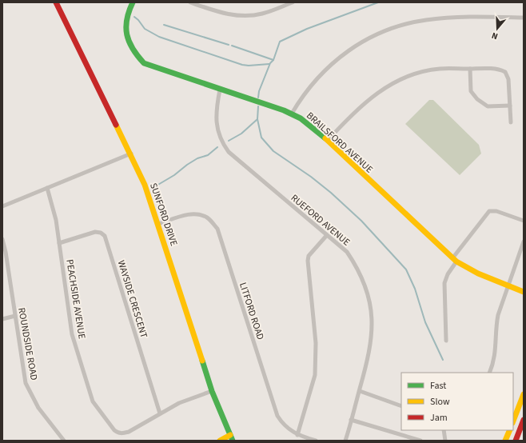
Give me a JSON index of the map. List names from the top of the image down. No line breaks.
{"streets":{"street":["BRAILSFORD AVENUE","SUNFORD DRIVE","RUEFORD AVENUE","PEACHSIDE AVENUE","WAYSIDE CRESCENT","LITFORD ROAD","ROUNDSIDE ROAD"]},"crossings":[["BRAILSFORD AVENUE","RUEFORD AVENUE"],["SUNFORD DRIVE","PEACHSIDE AVENUE"],["SUNFORD DRIVE","LITFORD ROAD"],["PEACHSIDE AVENUE","WAYSIDE CRESCENT"]],"legend":["Fast","Slow","Jam"],"north":"bottom"}
